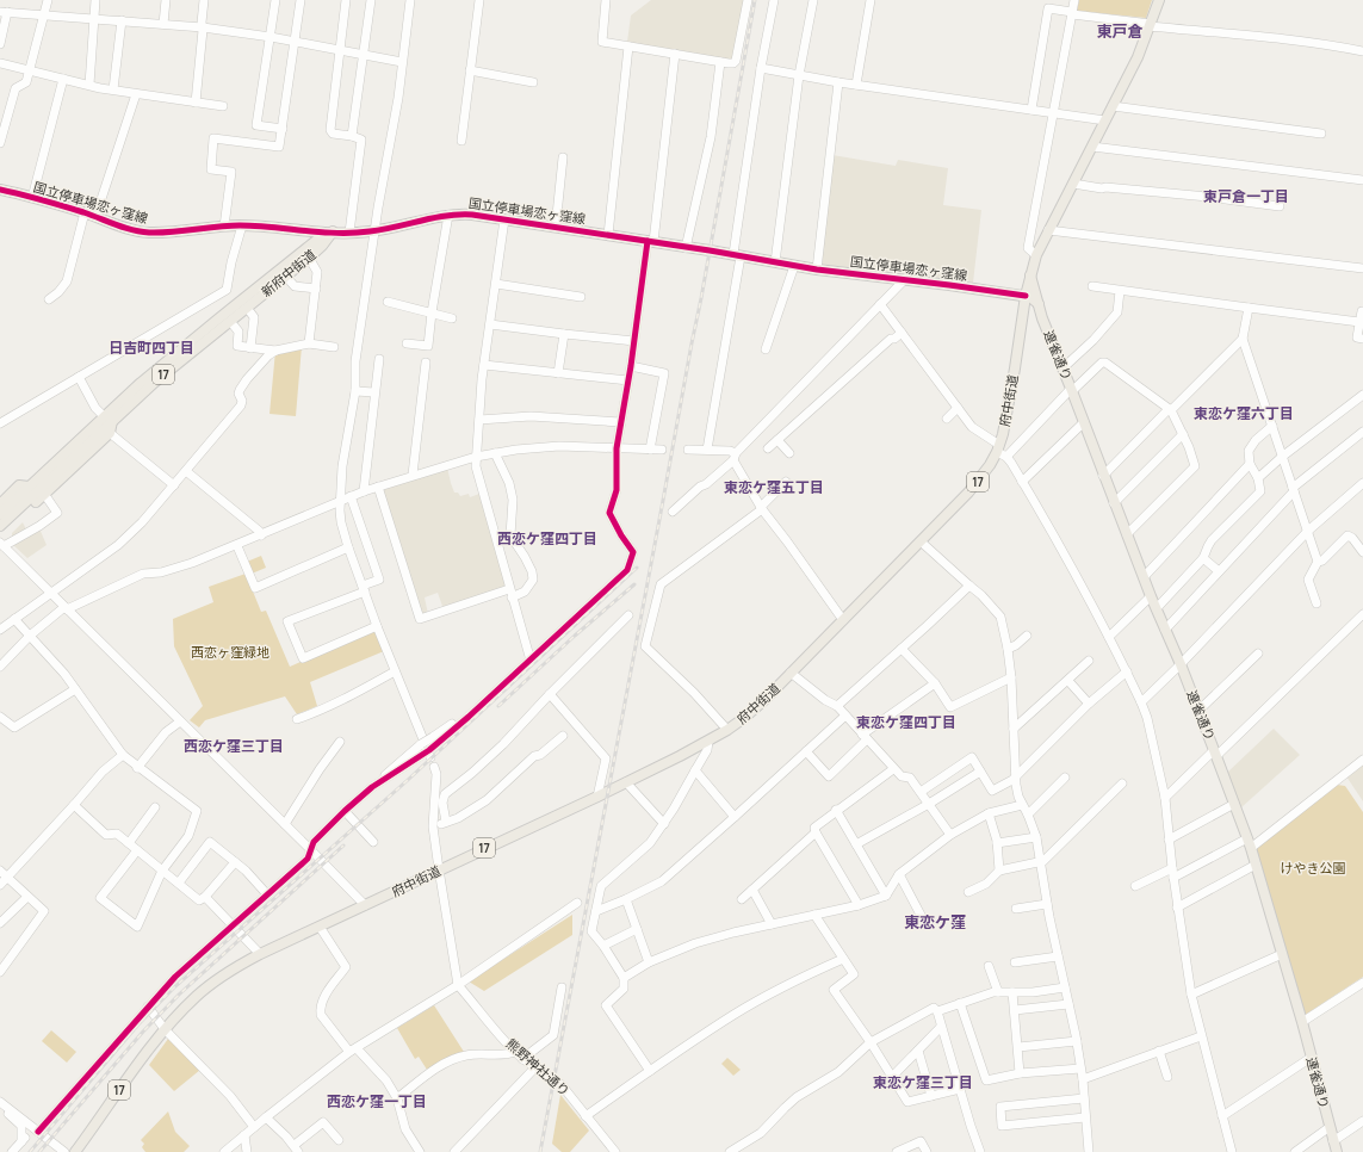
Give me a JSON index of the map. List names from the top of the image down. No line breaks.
{"streets":{"main road":["国立停車場恋ヶ窪線","新府中街道","連雀通り","17","府中街道"],"street":["熊野神社通り"]},"crossings":[["国立停車場恋ヶ窪線","新府中街道"],["国立停車場恋ヶ窪線","府中街道"],["連雀通り","府中街道"]],"districts":["東戸倉","東戸倉一丁目","日吉町四丁目","東恋ケ窪六丁目","東恋ケ窪五丁目","西恋ケ窪四丁目","東恋ケ窪四丁目","西恋ケ窪三丁目","東恋ケ窪","東恋ケ窪三丁目","西恋ケ窪一丁目"],"parks":["西恋ヶ窪緑地","けやき公園"]}
